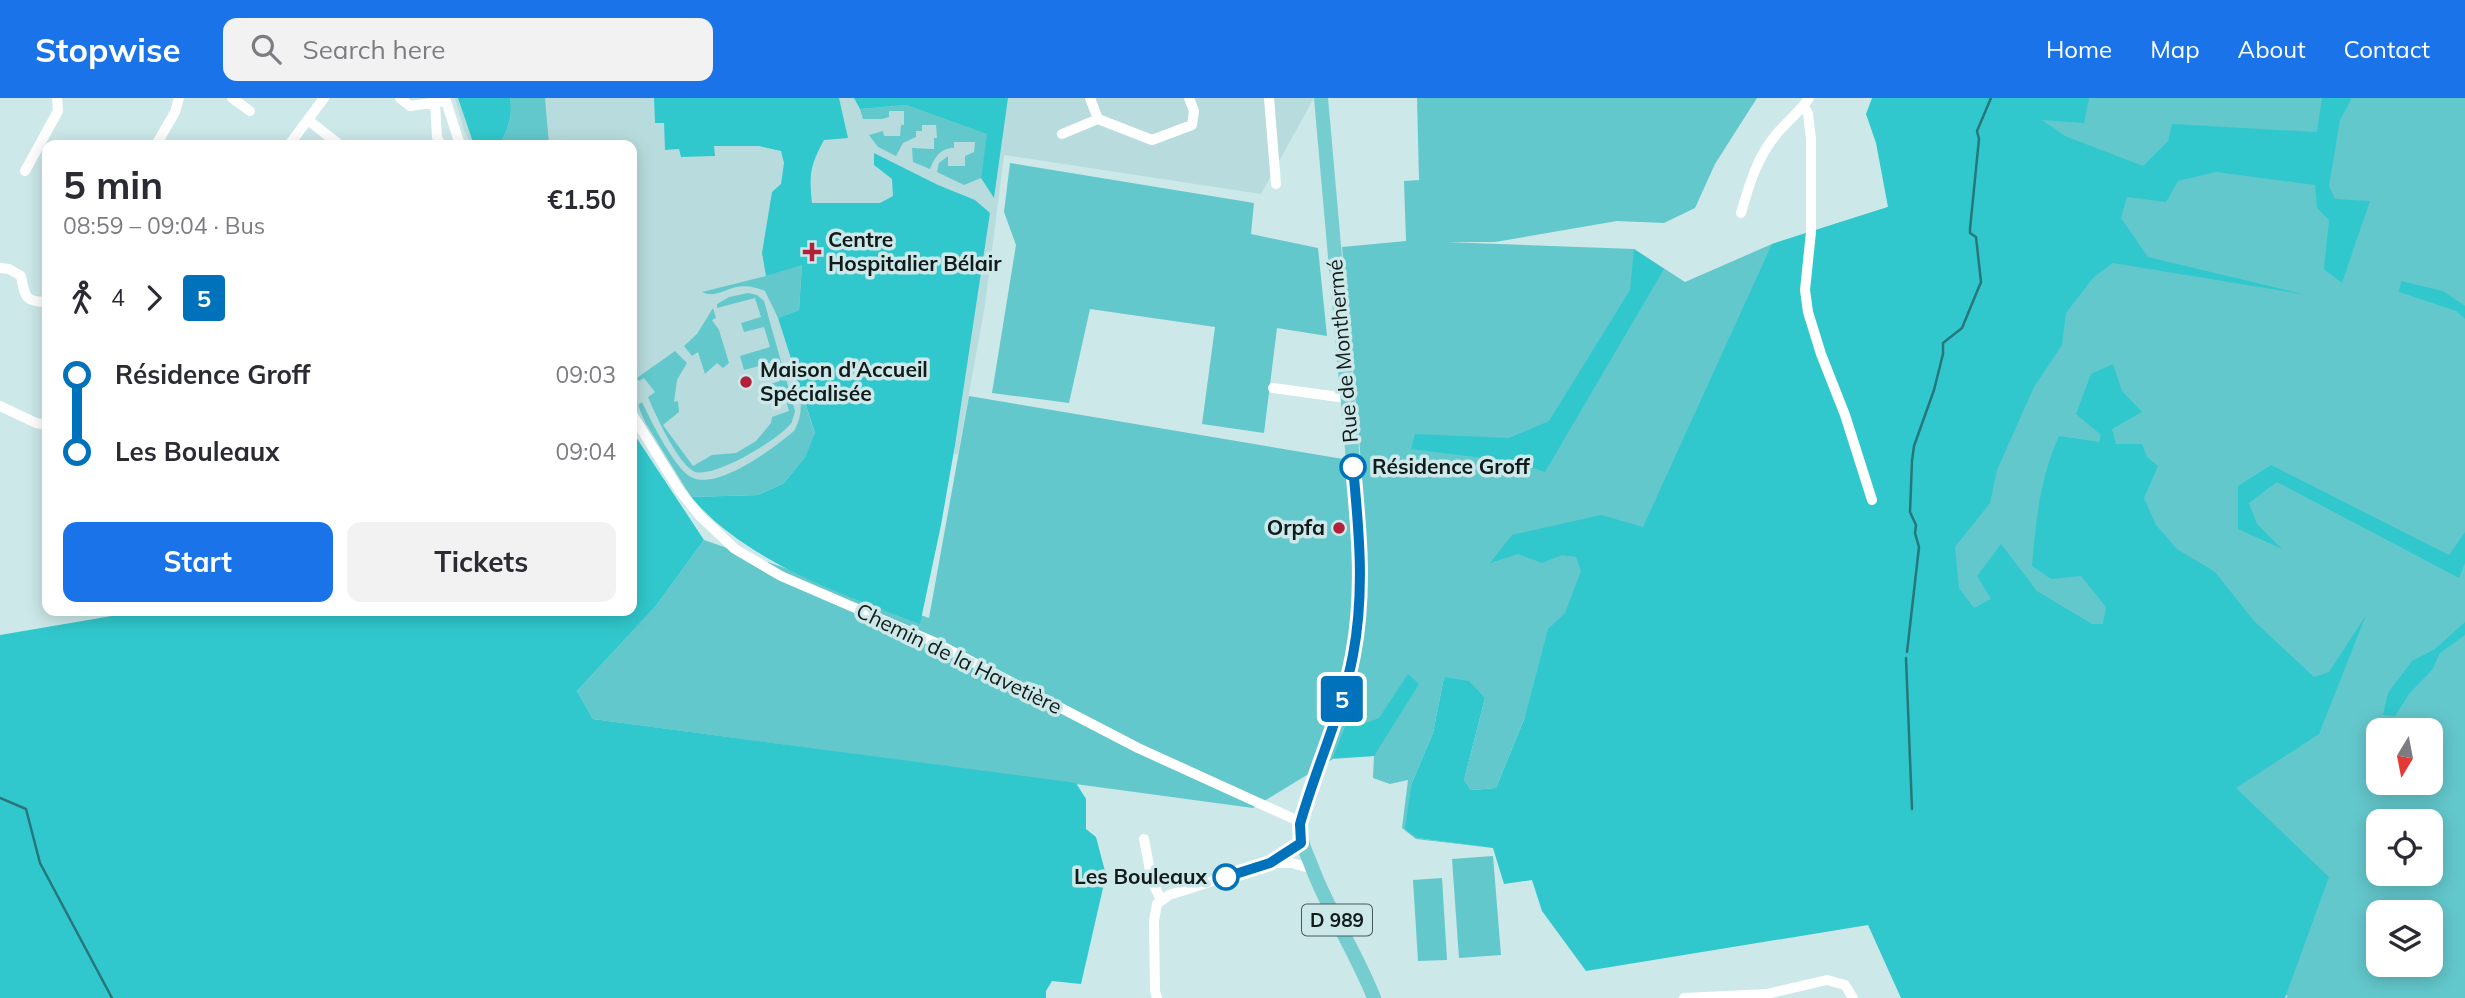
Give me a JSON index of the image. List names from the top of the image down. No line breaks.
{"streets":{"main road":["Rue de Monthermé","D 989"],"street":["Chemin de la Havetière"]},"crossings":[["Rue de Monthermé","Chemin de la Havetière"]],"places":{"health":["Centre Hospitalier Bélair"],"other":["Maison d'Accueil Spécialisée","Résidence Groff","Orpfa","Les Bouleaux"]},"lines":["bus line 5"],"north":"bottom","page":{"header":"Stopwise","search":"Search here","nav":["Home","Map","About","Contact"],"on_map":"5","heading":["5 min","08:59 – 09:04 · Bus","€1.50"],"legs":["4","5"],"list":[{"name":"Résidence Groff","value":"09:03"},{"name":"Les Bouleaux","value":"09:04"}],"buttons":["Start","Tickets"]}}
